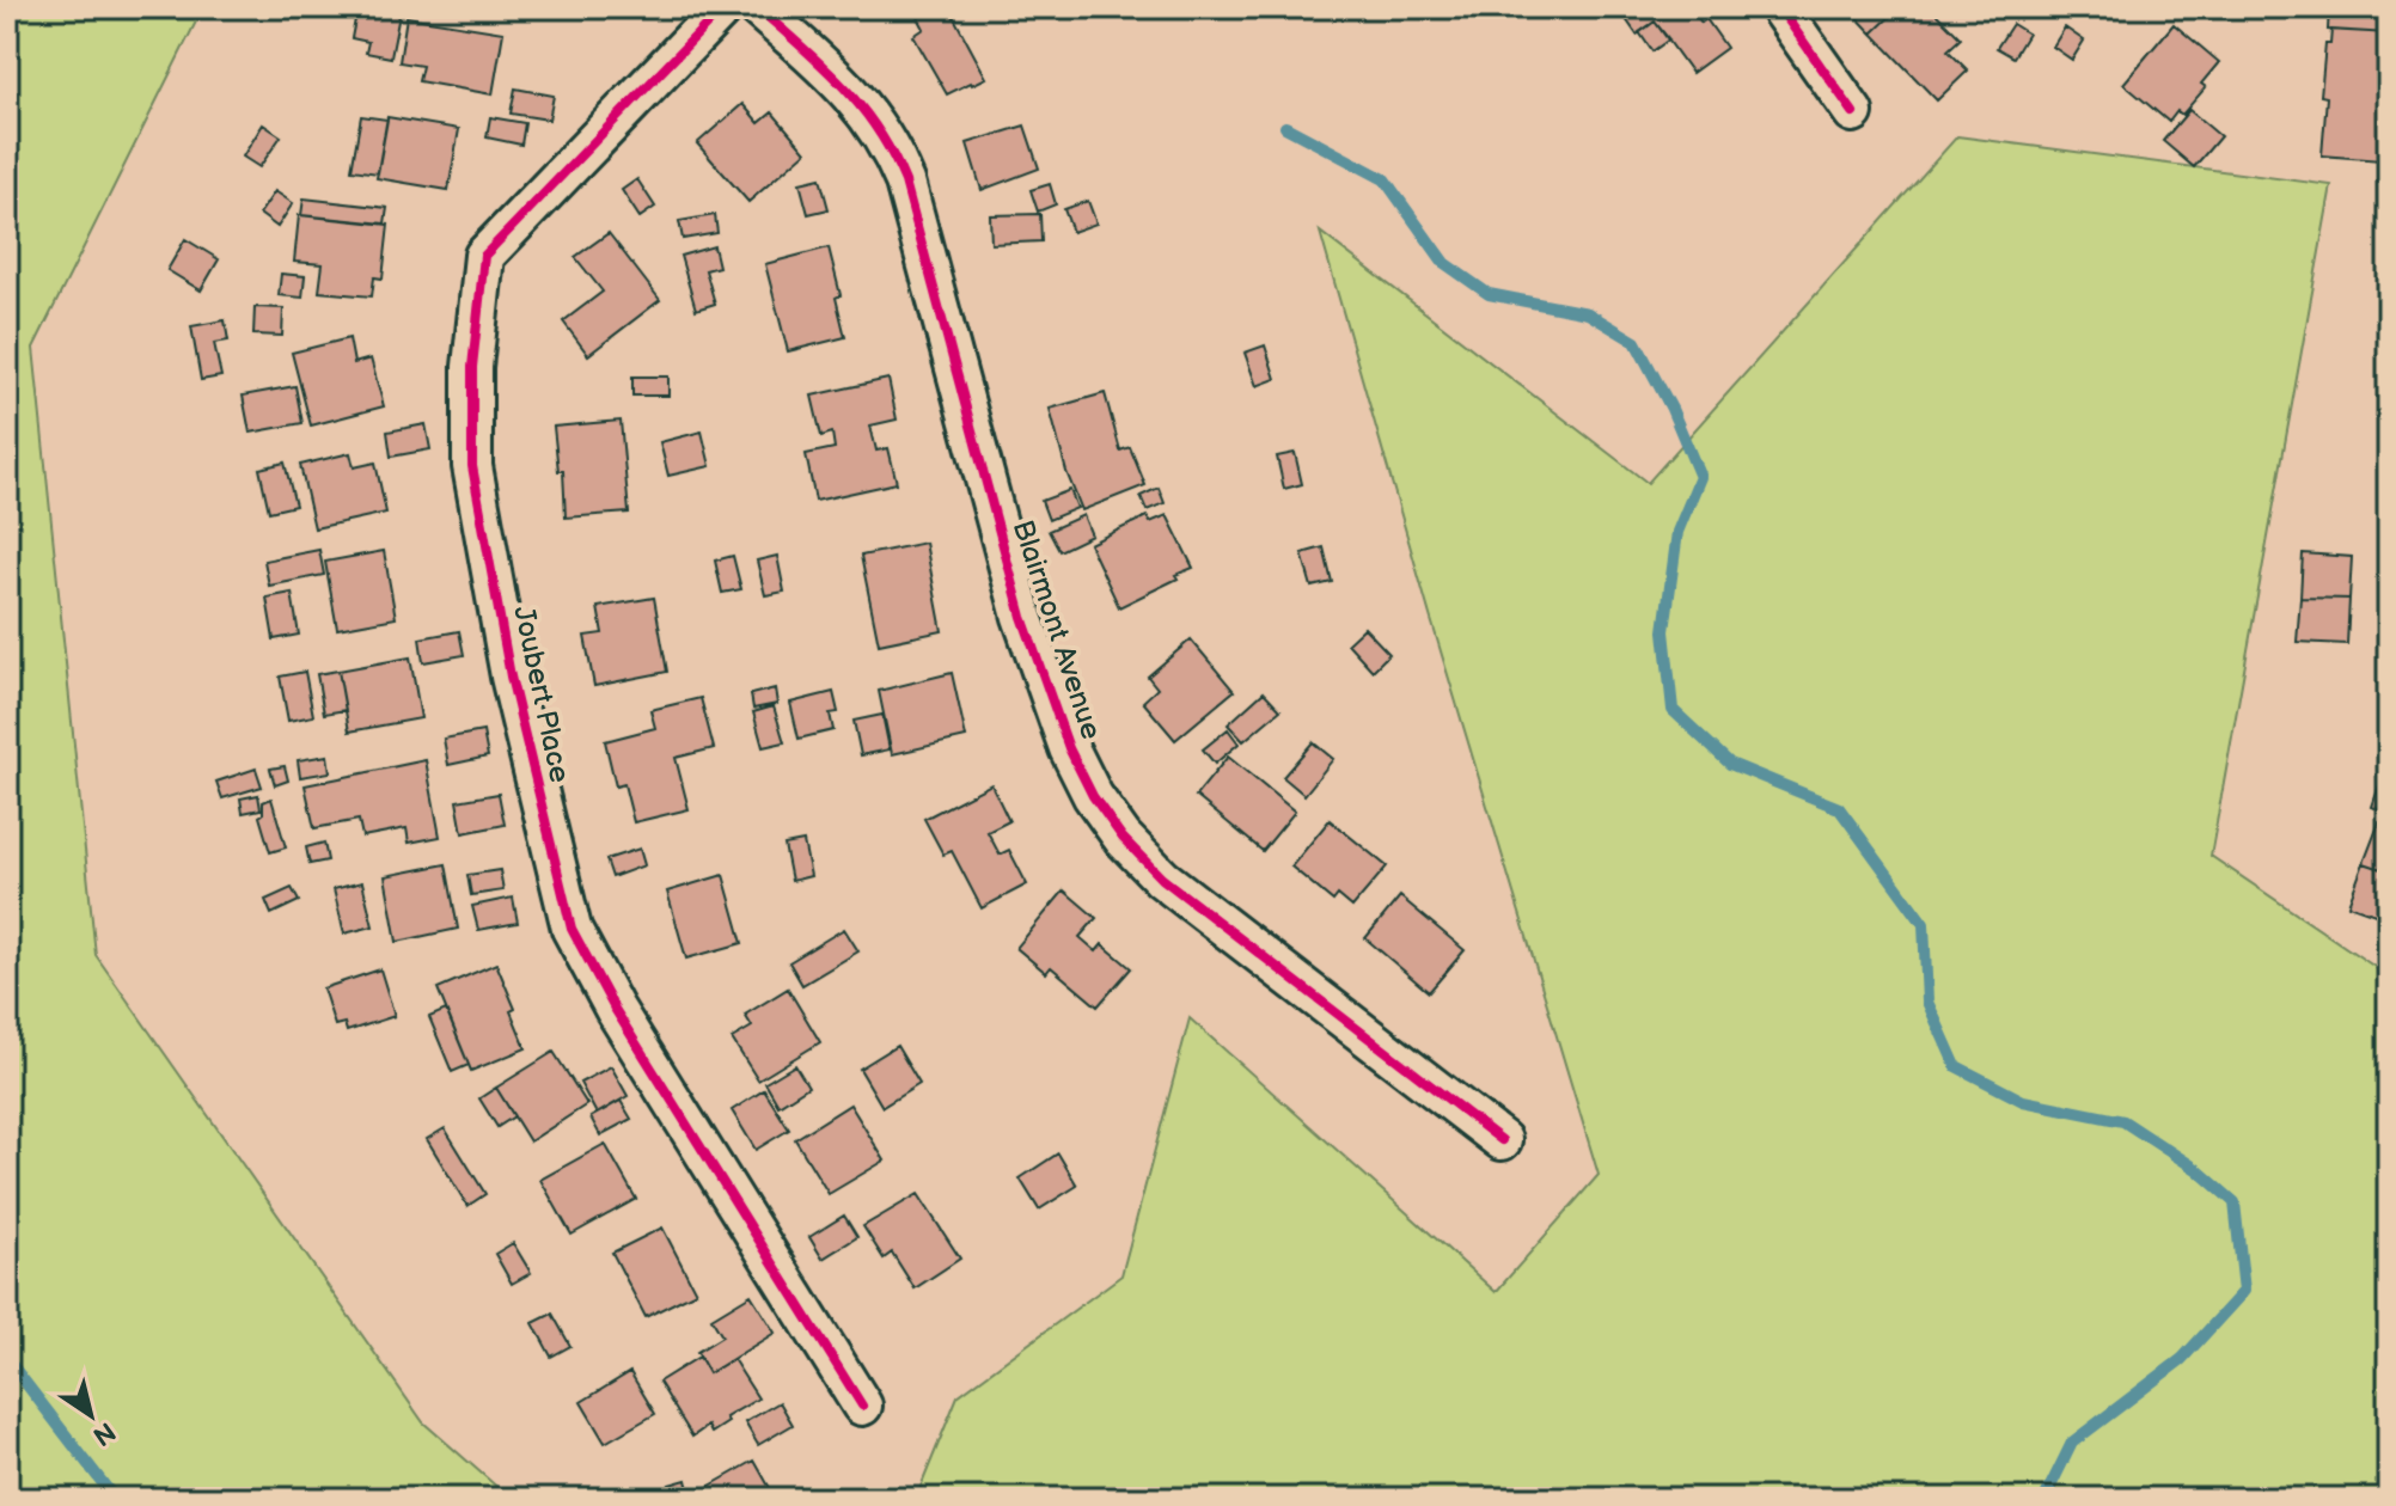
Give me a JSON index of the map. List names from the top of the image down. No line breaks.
{"streets":{"street":["Blairmont Avenue","Joubert Place"]},"north":"bottom right"}
